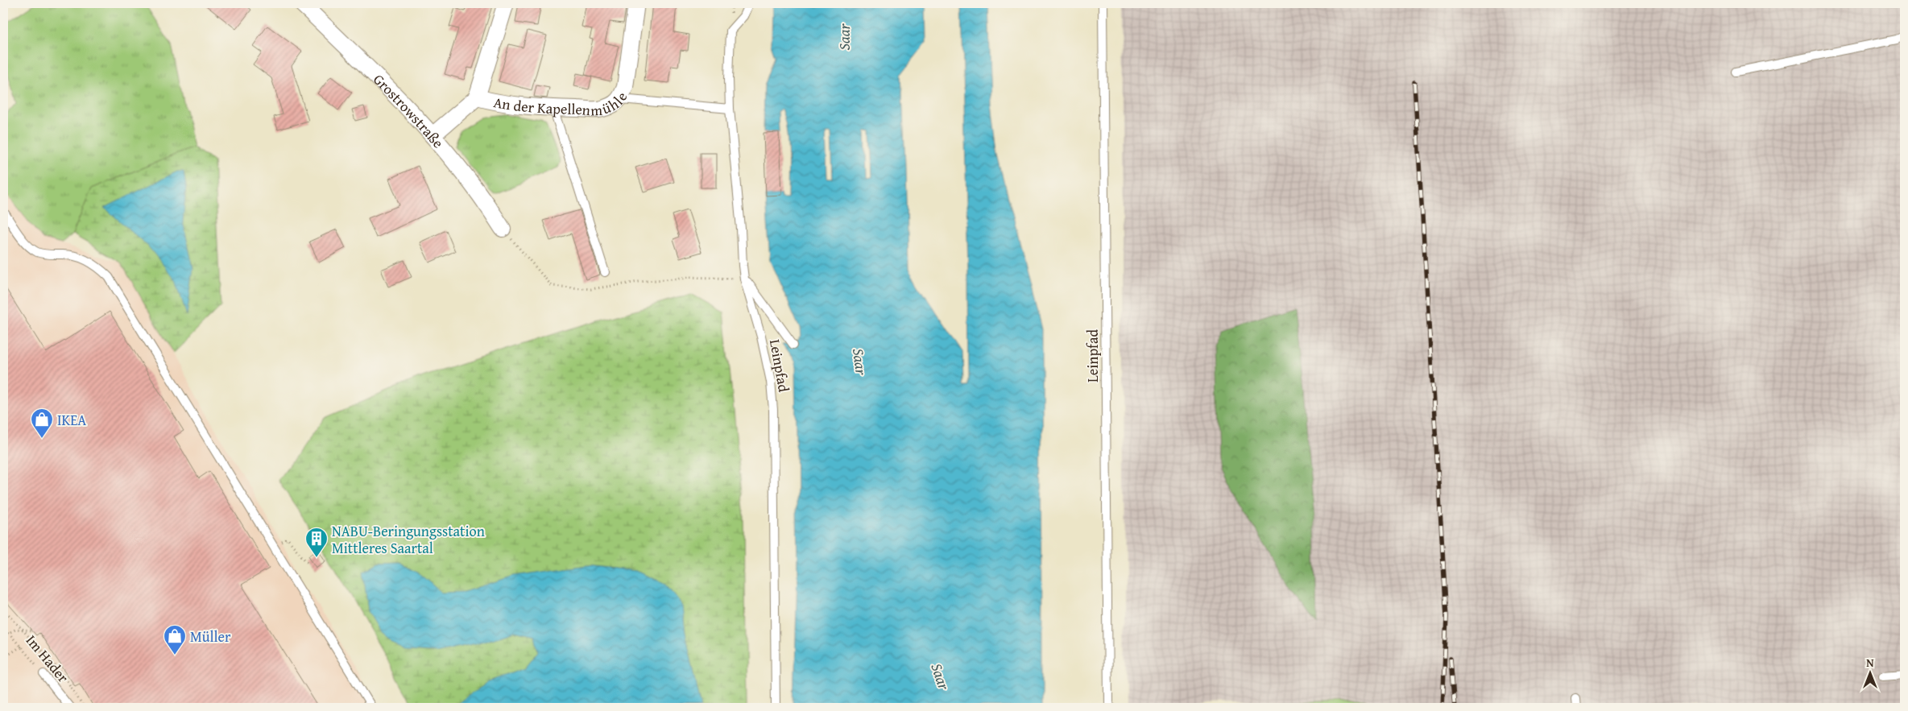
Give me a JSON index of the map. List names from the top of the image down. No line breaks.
{"streets":{"street":["An der Kapellenmühle","Grostrowstraße"],"lane":["Leinpfad","Im Hader"]},"crossings":[["An der Kapellenmühle","Grostrowstraße"]],"water":["Saar"],"places":{"shop":["IKEA","Müller"],"building":["NABU-Beringungsstation Mittleres Saartal"]},"north":"top"}
